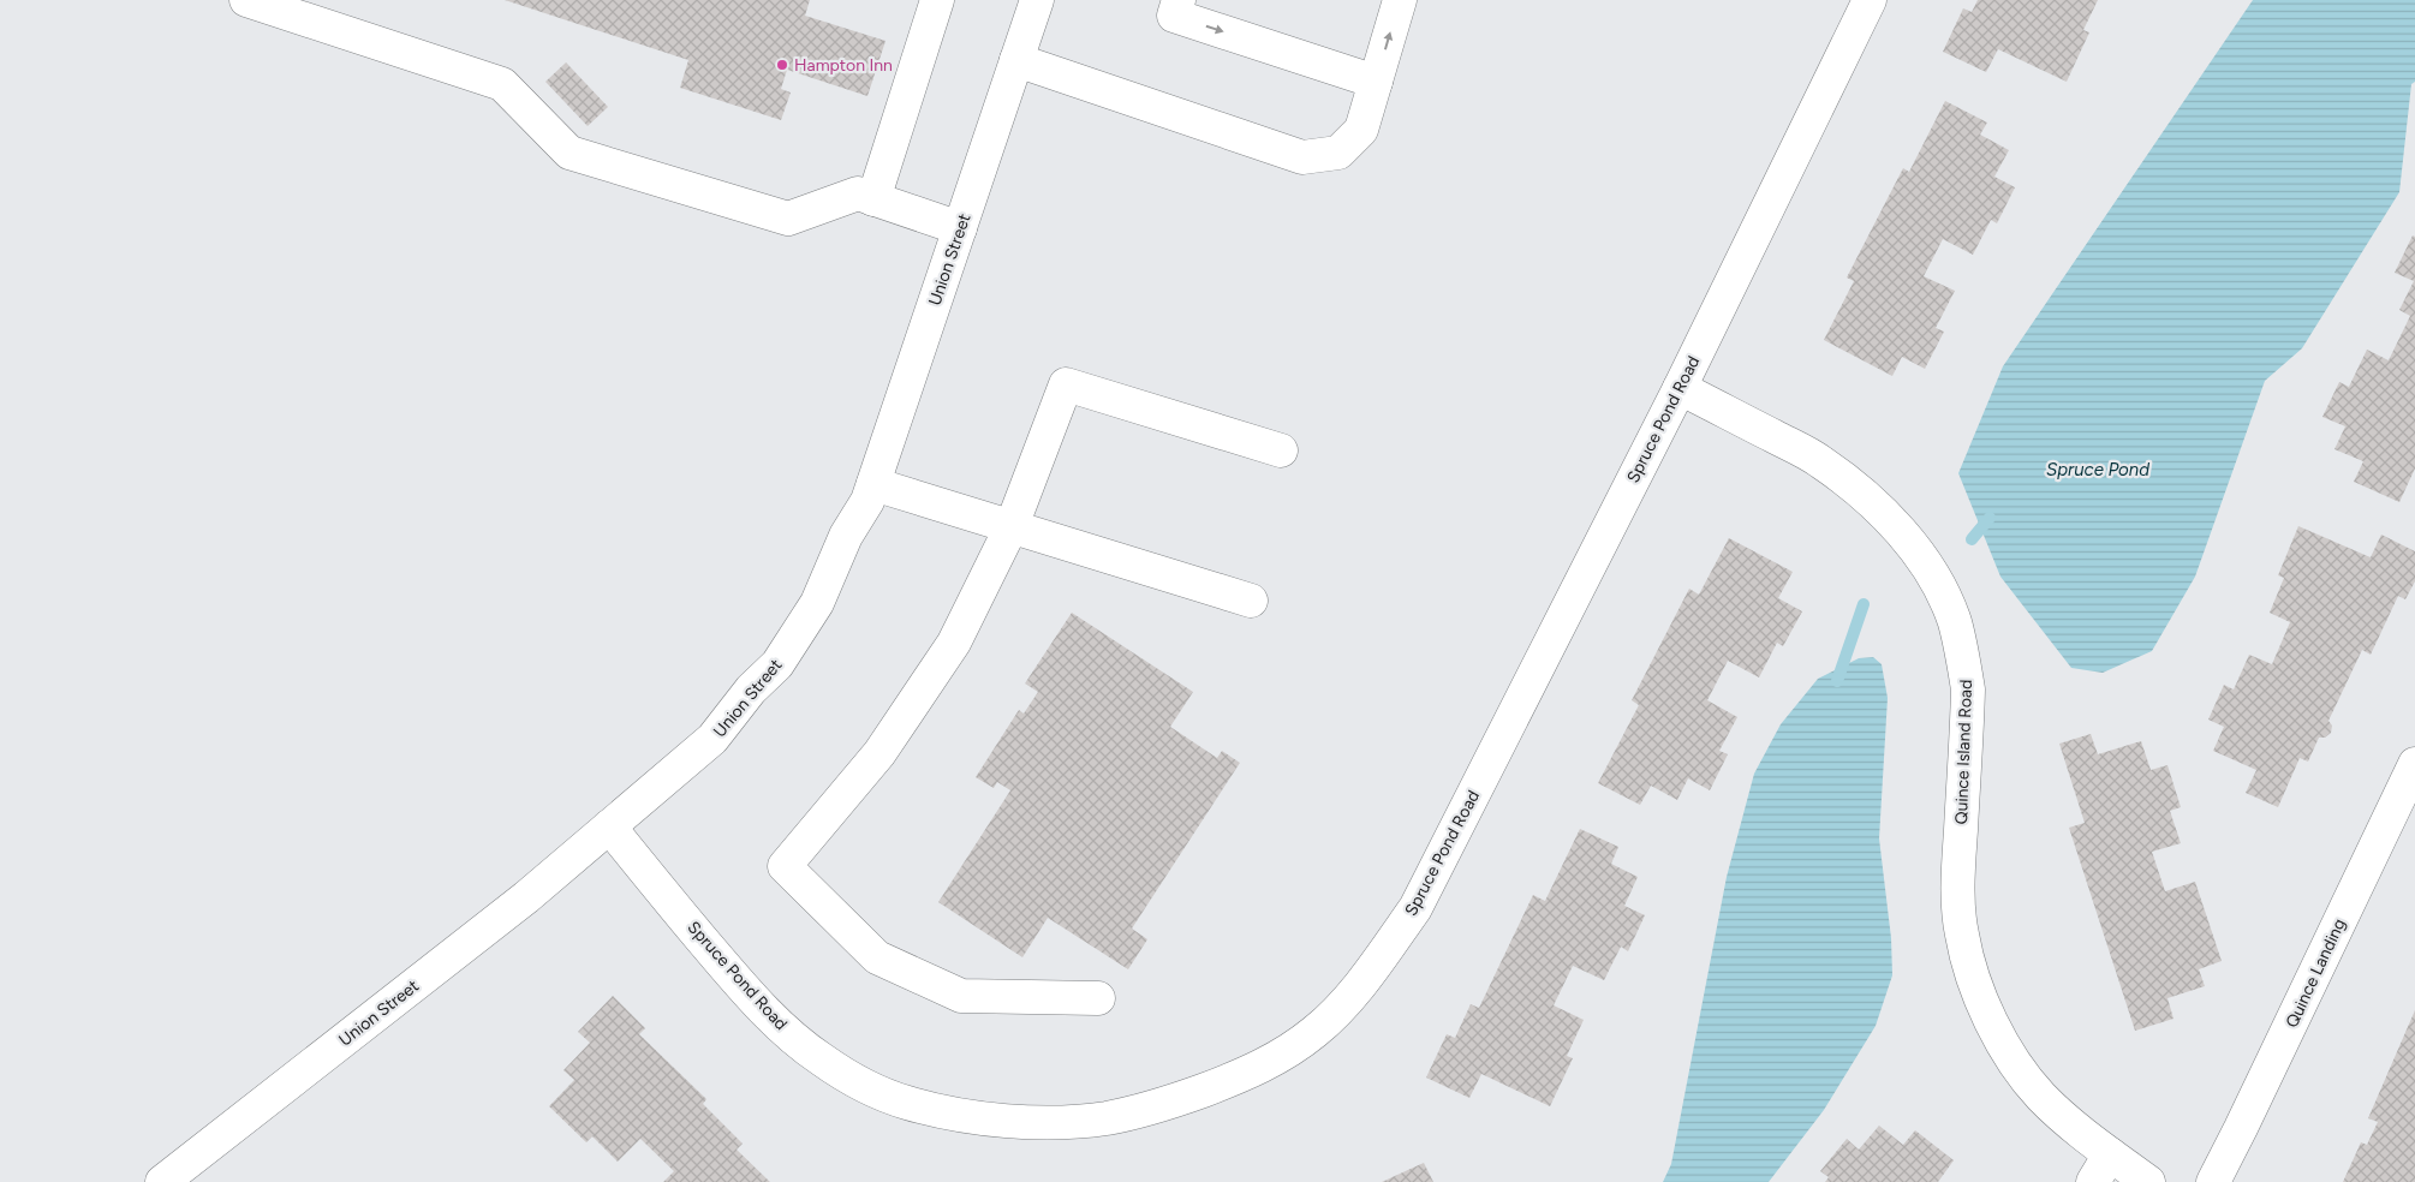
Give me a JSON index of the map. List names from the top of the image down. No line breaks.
{"streets":{"street":["Union Street","Spruce Pond Road","Quince Island Road","Quince Landing"]},"crossings":[["Union Street","Spruce Pond Road"],["Spruce Pond Road","Quince Island Road"]],"water":["Spruce Pond"],"places":["Hampton Inn"]}
